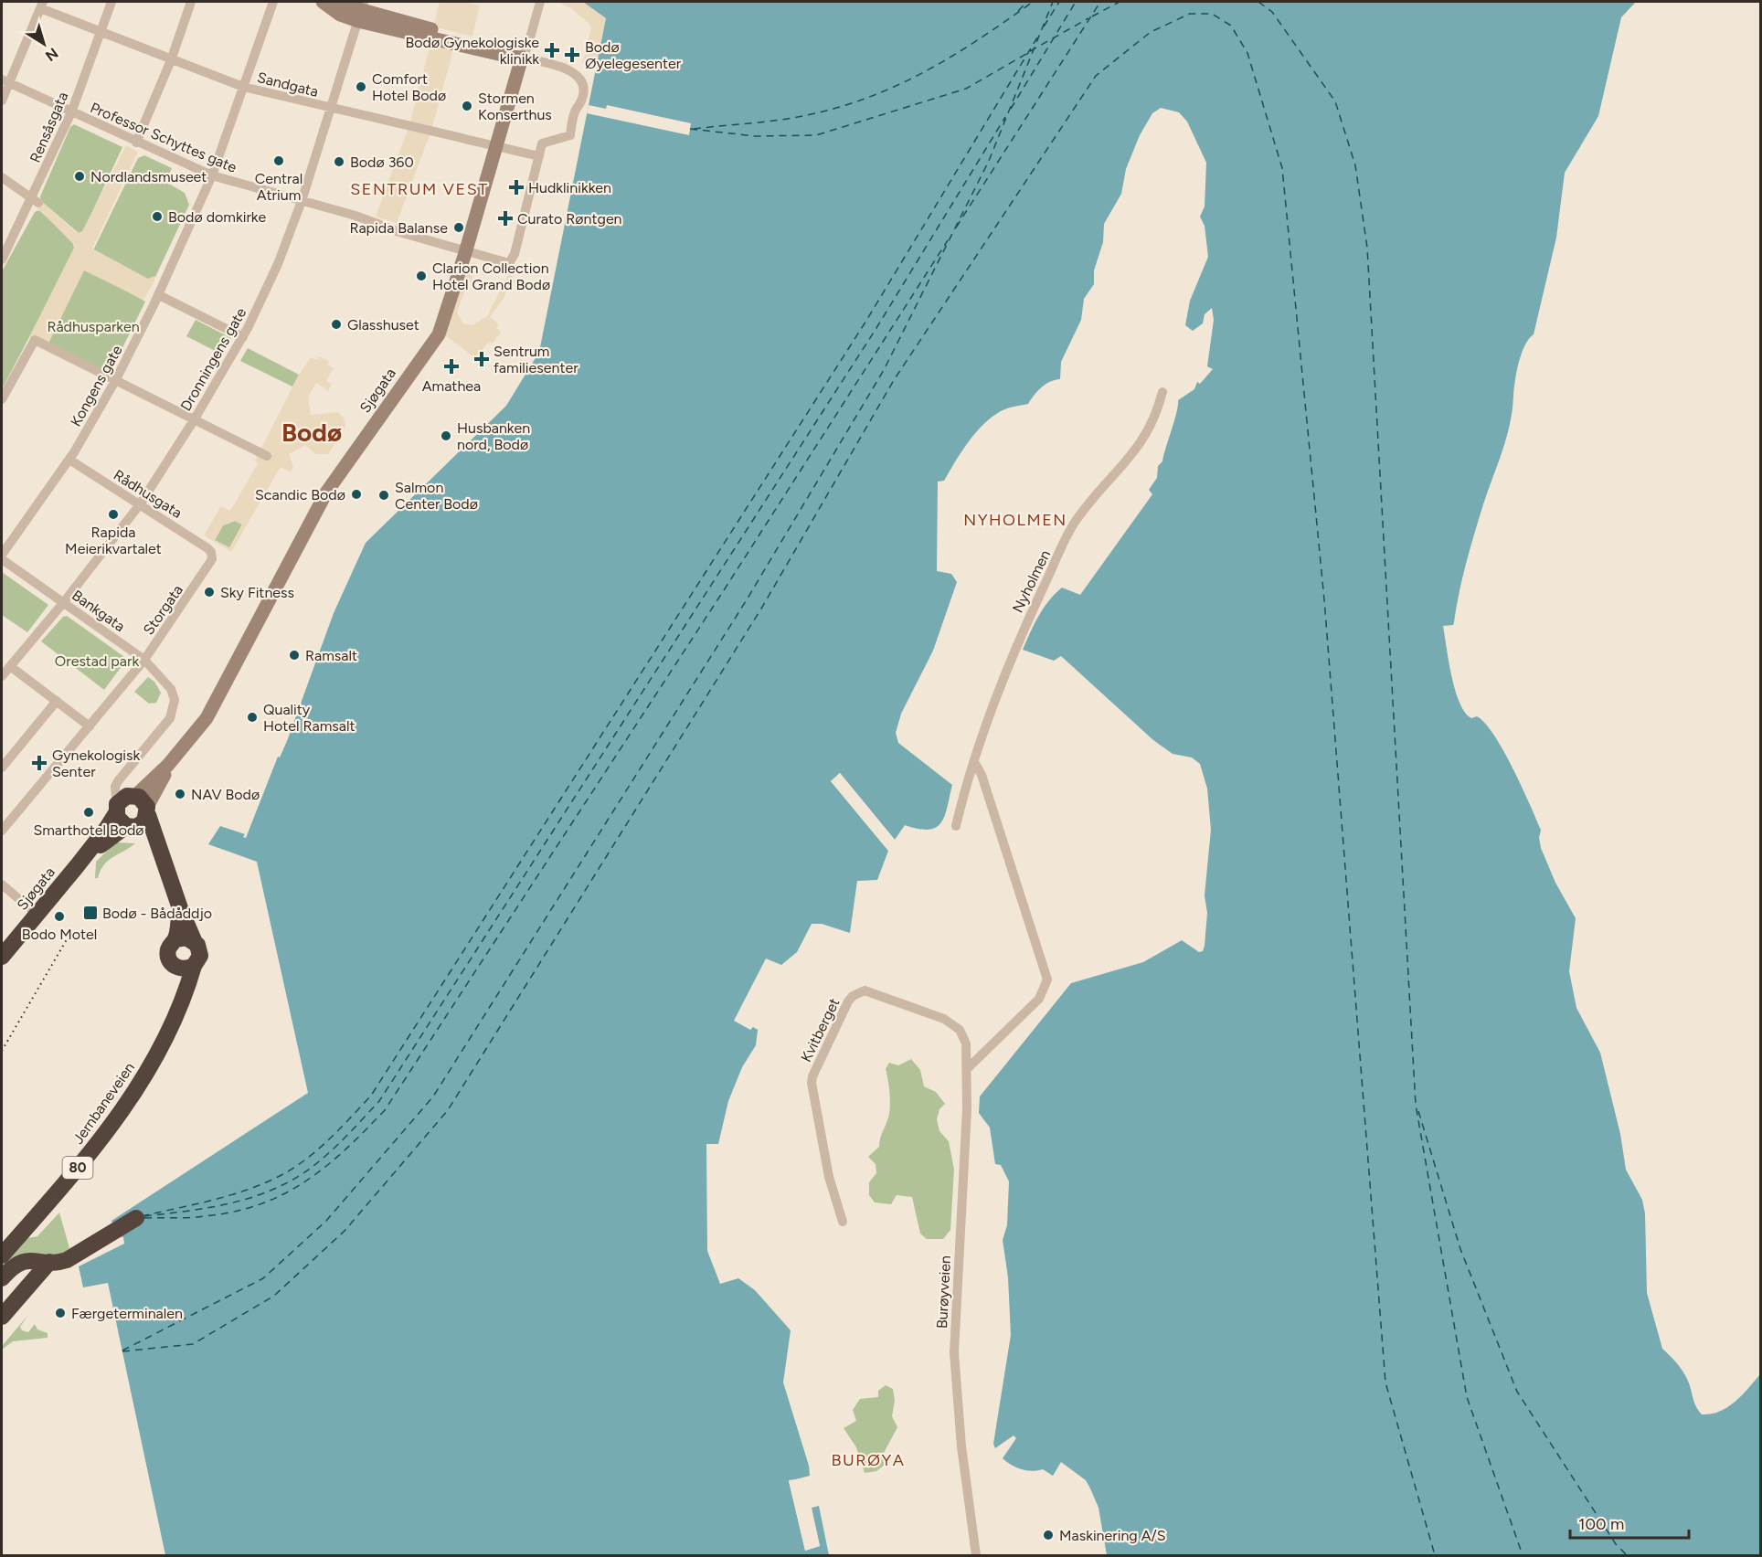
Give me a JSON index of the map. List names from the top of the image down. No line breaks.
{"streets":{"highway":["Sjøgata","Jernbaneveien","80"],"street":["Sandgata","Rensåsgata","Professor Schyttes gate","Dronningens gate","Kongens gate","Rådhusgata","Nyholmen","Storgata","Bankgata","Kvitberget","Burøyveien"]},"crossings":[["Sandgata","Rensåsgata"],["Sandgata","Professor Schyttes gate"],["Sandgata","Dronningens gate"],["Sandgata","Kongens gate"],["Sandgata","Sjøgata"],["Rensåsgata","Professor Schyttes gate"],["Professor Schyttes gate","Dronningens gate"],["Professor Schyttes gate","Kongens gate"],["Professor Schyttes gate","Sjøgata"],["Dronningens gate","Rådhusgata"],["Dronningens gate","Bankgata"],["Kongens gate","Rådhusgata"],["Sjøgata","Jernbaneveien"],["Sjøgata","80"],["Rådhusgata","Storgata"],["Storgata","Bankgata"],["Kvitberget","Burøyveien"],["Jernbaneveien","80"]],"districts":["SENTRUM VEST","Bodø","NYHOLMEN","BURØYA"],"parks":["Rådhusparken","Orestad park"],"places":{"health":["Bodø Gynekologiske klinikk","Bodø Øyelegesenter","Hudklinikken","Curato Røntgen","Sentrum familiesenter","Amathea","Gynekologisk Senter"],"other":["Comfort Hotel Bodø","Stormen Konserthus","Central Atrium","Bodø 360","Nordlandsmuseet","Bodø domkirke","Rapida Balanse","Clarion Collection Hotel Grand Bodø","Glasshuset","Husbanken nord, Bodø","Scandic Bodø","Salmon Center Bodø","Rapida Meierikvartalet","Sky Fitness","Ramsalt","Quality Hotel Ramsalt","NAV Bodø","Smarthotel Bodø","Bodo Motel","Færgeterminalen","Maskinering A/S"],"transit":["Bodø - Bådåddjo"]},"scale_bar":"100 m","north":"bottom right"}
